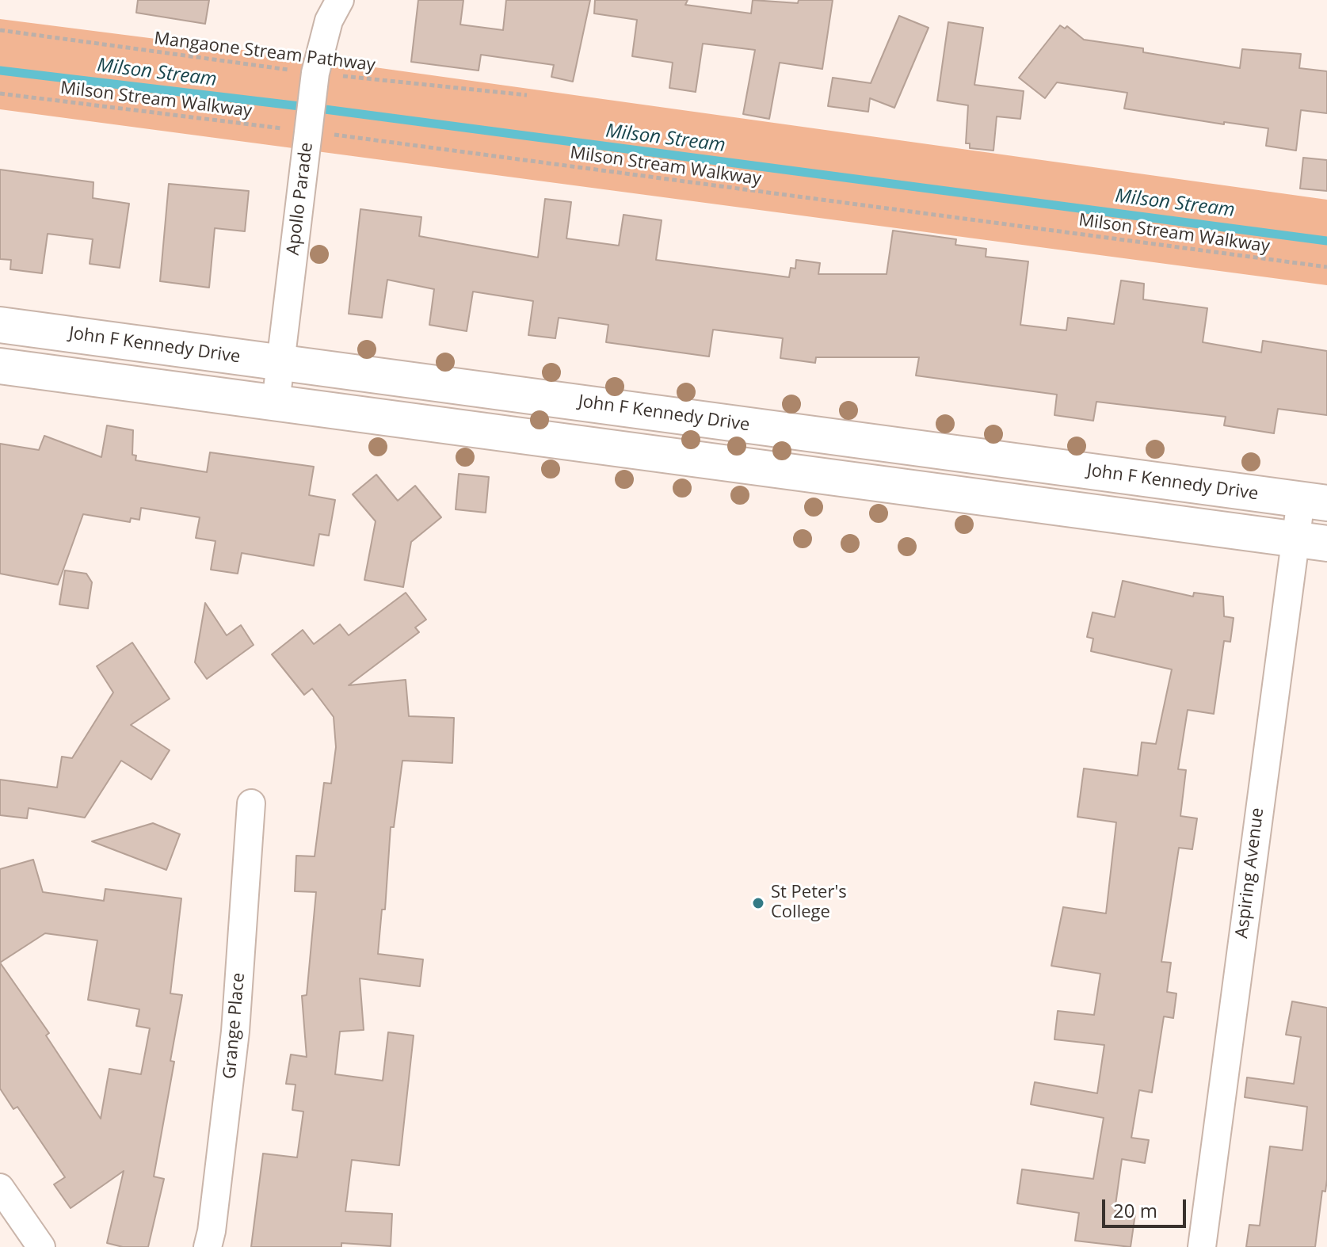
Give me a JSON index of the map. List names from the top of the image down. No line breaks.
{"streets":{"main road":["John F Kennedy Drive"],"street":["Apollo Parade","Aspiring Avenue","Grange Place"],"path":["Mangaone Stream Pathway","Milson Stream Walkway"]},"crossings":[["Mangaone Stream Pathway","Apollo Parade"],["Milson Stream Walkway","Apollo Parade"],["Apollo Parade","John F Kennedy Drive"],["John F Kennedy Drive","Aspiring Avenue"]],"water":["Milson Stream"],"places":["St Peter's College"],"scale_bar":"20 m"}
